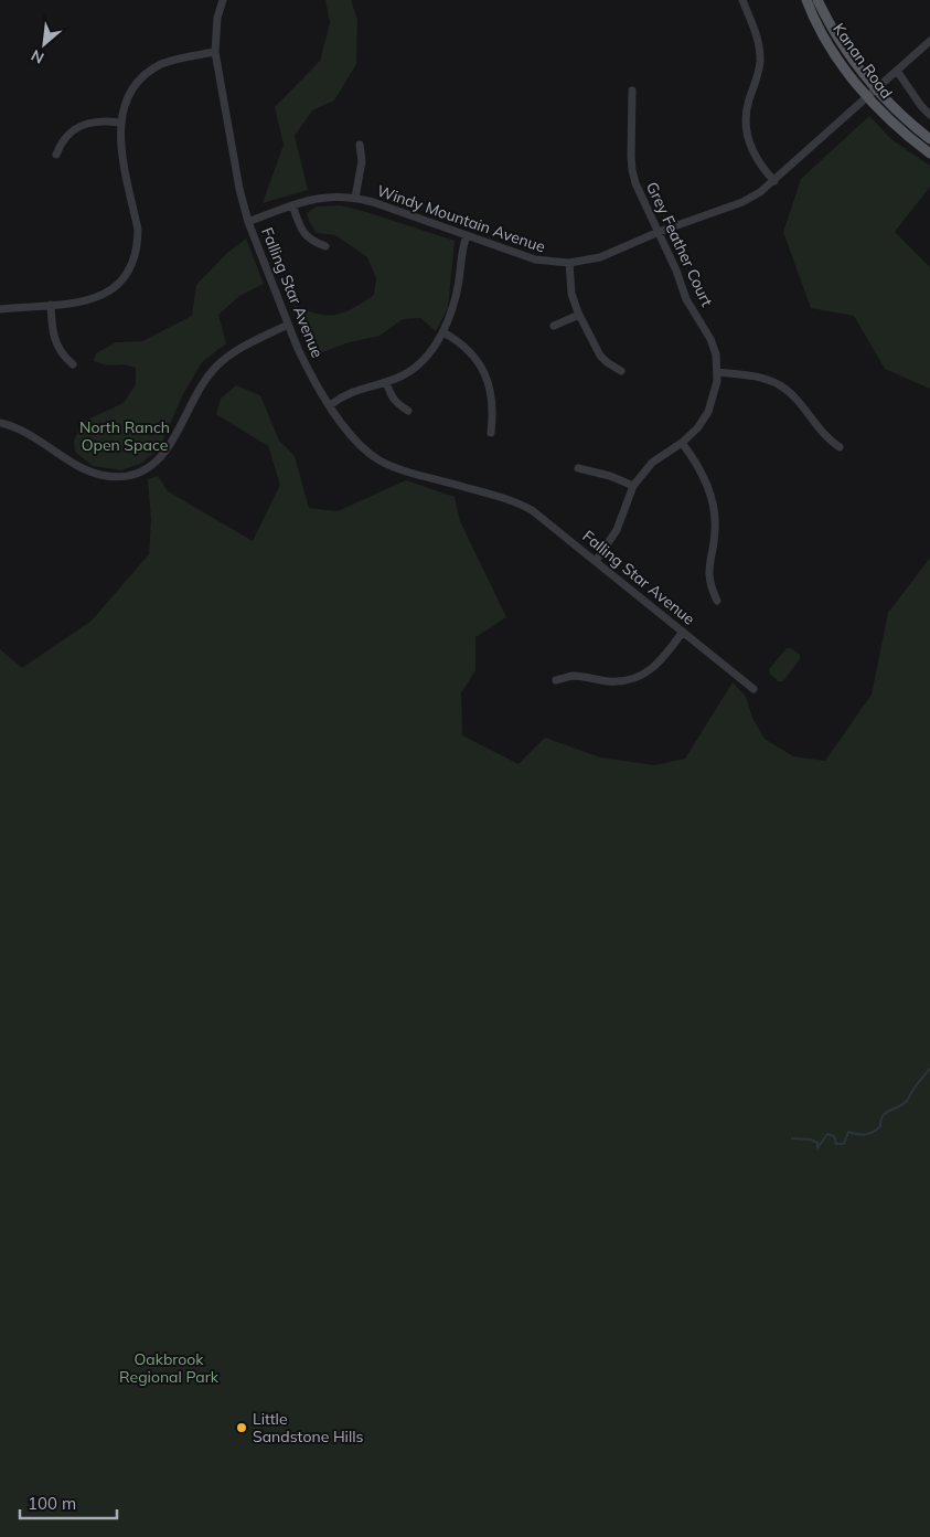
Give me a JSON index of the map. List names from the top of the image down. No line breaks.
{"streets":{"main road":["Kanan Road"],"street":["Windy Mountain Avenue","Grey Feather Court","Falling Star Avenue"]},"crossings":[["Kanan Road","Windy Mountain Avenue"],["Windy Mountain Avenue","Grey Feather Court"],["Windy Mountain Avenue","Falling Star Avenue"],["Grey Feather Court","Falling Star Avenue"]],"parks":["North Ranch Open Space","Oakbrook Regional Park"],"places":["Little Sandstone Hills"],"scale_bar":"100 m","north":"bottom left"}
